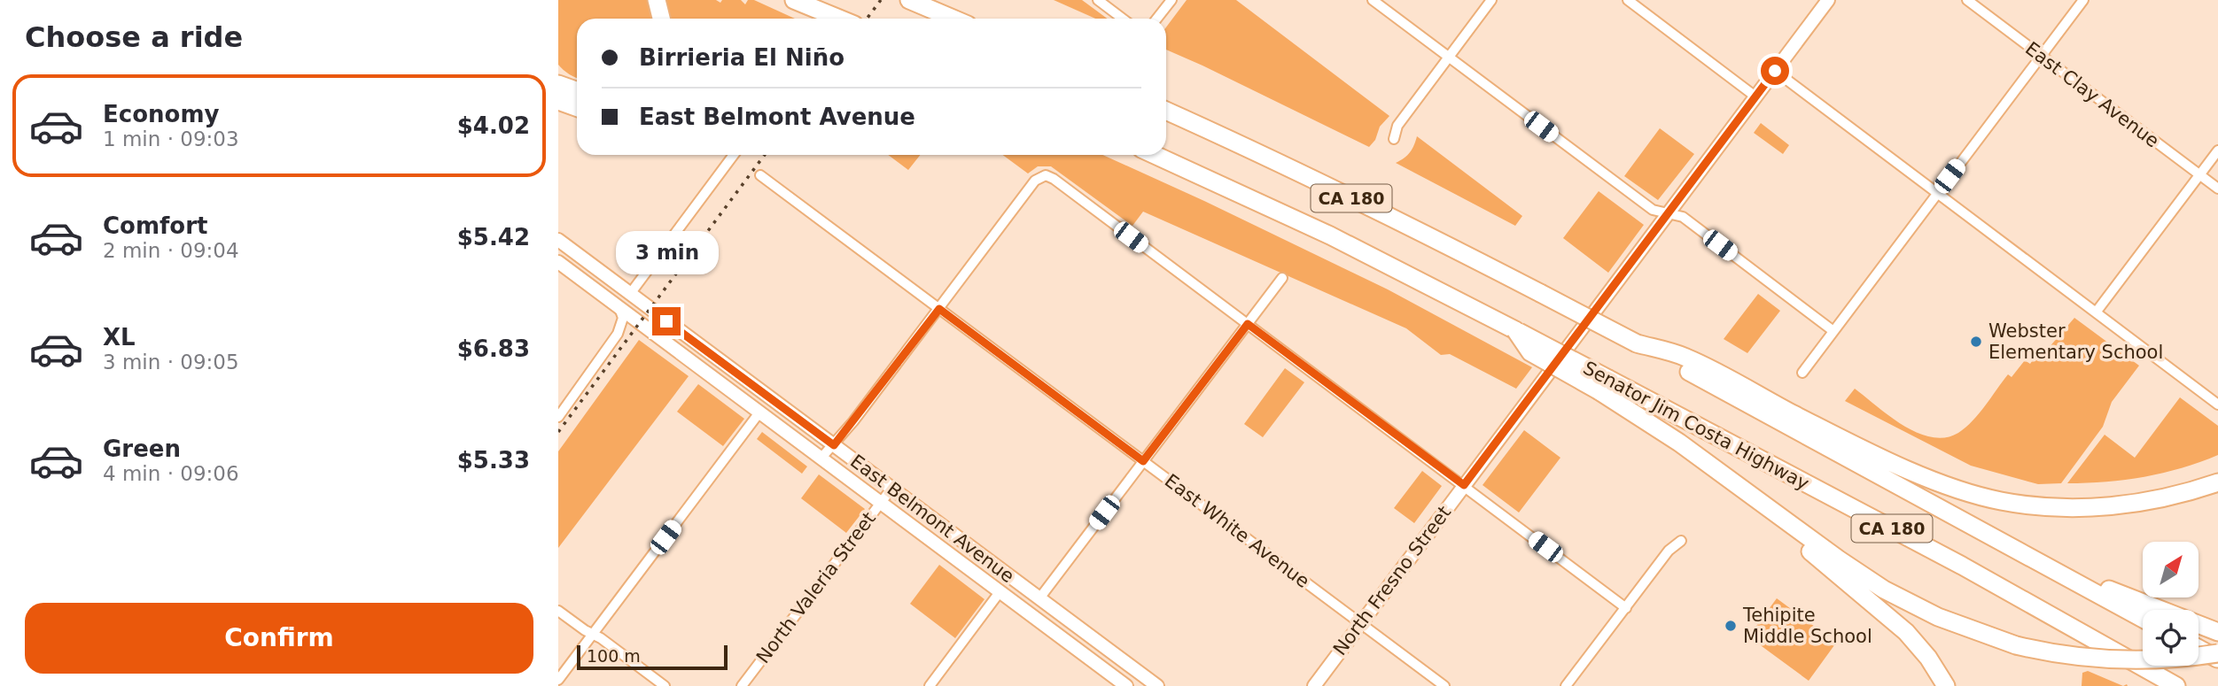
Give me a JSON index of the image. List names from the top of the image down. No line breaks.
{"streets":{"highway":["CA 180","Senator Jim Costa Highway"],"main road":["East Belmont Avenue","North Fresno Street"],"street":["East Clay Avenue","East White Avenue","North Valeria Street"]},"crossings":[["CA 180","Senator Jim Costa Highway"],["East Belmont Avenue","North Valeria Street"],["East White Avenue","North Fresno Street"]],"places":["Webster Elementary School","Tehipite Middle School"],"scale_bar":"100 m","north":"top right","page":{"heading":"Choose a ride","banner":["Birrieria El Niño","East Belmont Avenue"],"list":[{"name":"Economy","note":"1 min · 09:03","value":"$4.02"},{"name":"Comfort","note":"2 min · 09:04","value":"$5.42"},{"name":"XL","note":"3 min · 09:05","value":"$6.83"},{"name":"Green","note":"4 min · 09:06","value":"$5.33"}],"bubble":"3 min","buttons":"Confirm","scale":"100 m"}}
